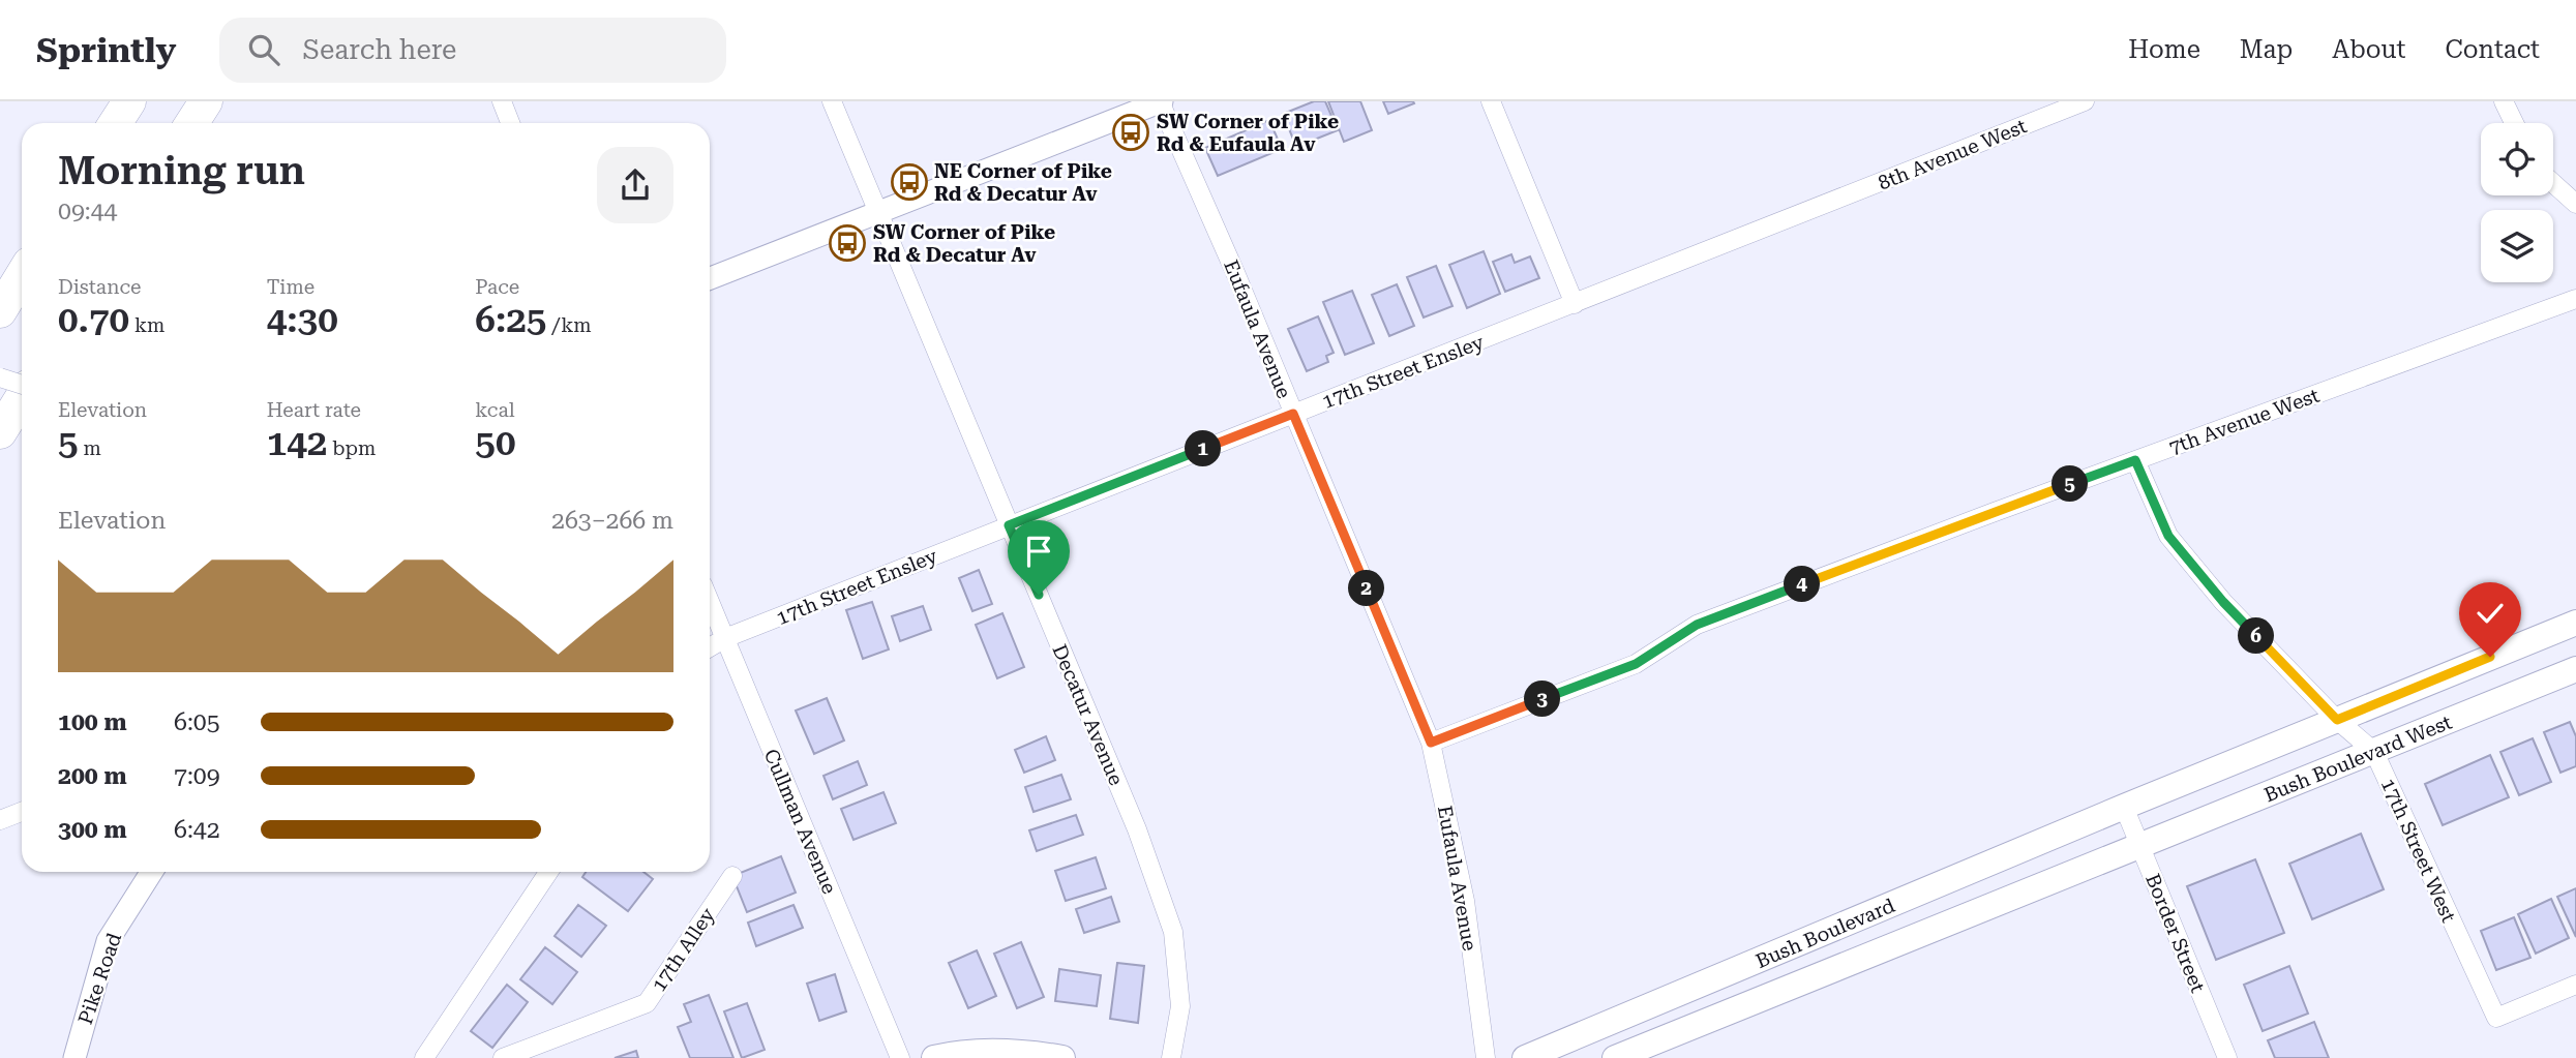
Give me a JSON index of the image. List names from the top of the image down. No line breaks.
{"streets":{"main road":["Bush Boulevard West","Bush Boulevard"],"street":["8th Avenue West","Eufaula Avenue","17th Street Ensley","7th Avenue West","Decatur Avenue","Cullman Avenue","17th Street West","Border Street","17th Alley","Pike Road"]},"crossings":[["8th Avenue West","17th Street Ensley"],["Eufaula Avenue","17th Street Ensley"],["Eufaula Avenue","7th Avenue West"],["17th Street Ensley","Decatur Avenue"],["17th Street Ensley","Cullman Avenue"],["7th Avenue West","17th Street West"],["Bush Boulevard West","17th Street West"],["Bush Boulevard West","Bush Boulevard"],["Bush Boulevard West","Border Street"],["Bush Boulevard","Border Street"]],"places":{"bus stop":["SW Corner of Pike Rd & Eufaula Av","NE Corner of Pike Rd & Decatur Av","SW Corner of Pike Rd & Decatur Av"]},"page":{"header":"Sprintly","search":"Search here","nav":["Home","Map","About","Contact"],"heading":["Morning run","09:44"],"stats":[["Distance","0.70 km"],["Time","4:30"],["Pace","6:25 /km"],["Elevation","5 m"],["Heart rate","142 bpm"],["kcal","50"]],"pins":["1","5","4","2","6","3"],"chart":["Elevation","263–266 m"],"list":[{"name":"100 m","note":"6:05"},{"name":"200 m","note":"7:09"},{"name":"300 m","note":"6:42"}]}}
